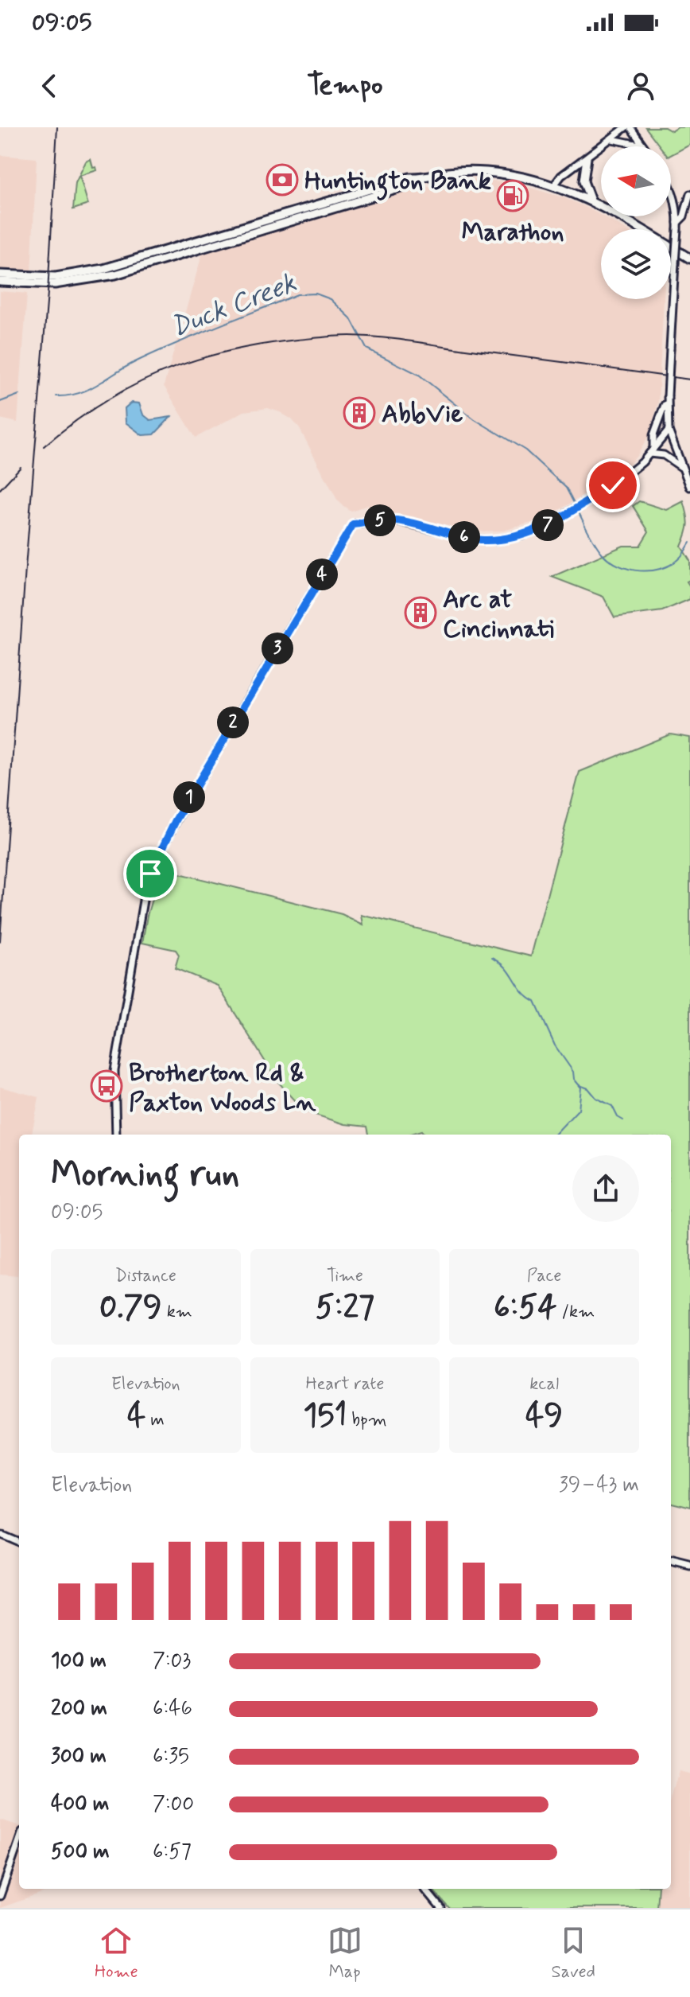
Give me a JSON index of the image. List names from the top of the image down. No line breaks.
{"water":["Duck Creek"],"places":{"bank":["Huntington Bank"],"fuel station":["Marathon"],"building":["AbbVie","Arc at Cincinnati"],"bus stop":["Brotherton Rd & Paxton Woods Ln"]},"north":"left","page":{"status":"09:05","header":"Tempo","pins":["5","7","6","4","3","2","1"],"heading":["Morning run","09:05"],"stats":[["Distance","0.79 km"],["Time","5:27"],["Pace","6:54 /km"],["Elevation","4 m"],["Heart rate","151 bpm"],["kcal","49"]],"chart":["Elevation","39–43 m"],"list":[{"name":"100 m","note":"7:03"},{"name":"200 m","note":"6:46"},{"name":"300 m","note":"6:35"},{"name":"400 m","note":"7:00"},{"name":"500 m","note":"6:57"}],"tabs":["Home","Map","Saved"]}}
